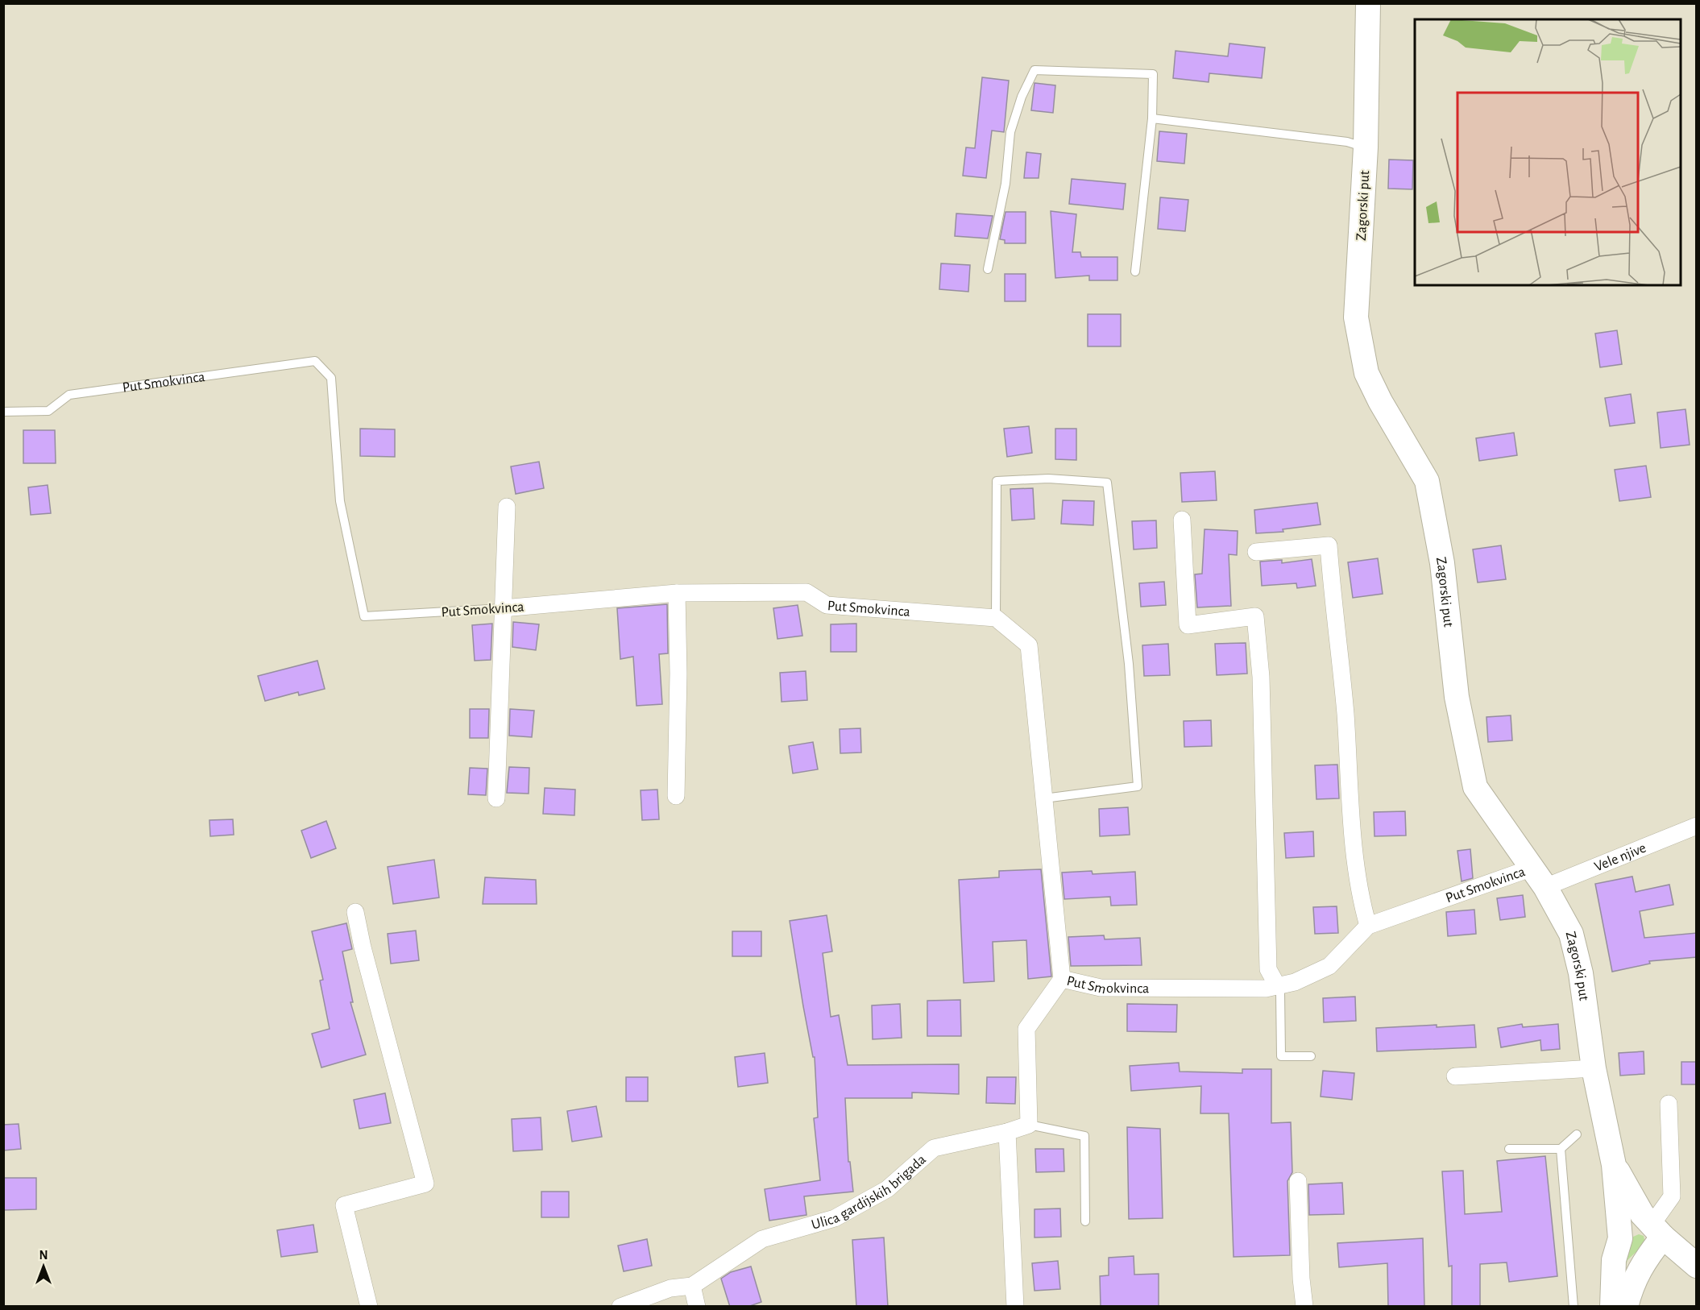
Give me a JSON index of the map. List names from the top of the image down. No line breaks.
{"streets":{"main road":["Zagorski put"],"street":["Put Smokvinca","Vele njive","Ulica gardijskih brigada"]},"crossings":[["Zagorski put","Put Smokvinca"],["Zagorski put","Vele njive"],["Put Smokvinca","Vele njive"]],"north":"top"}
